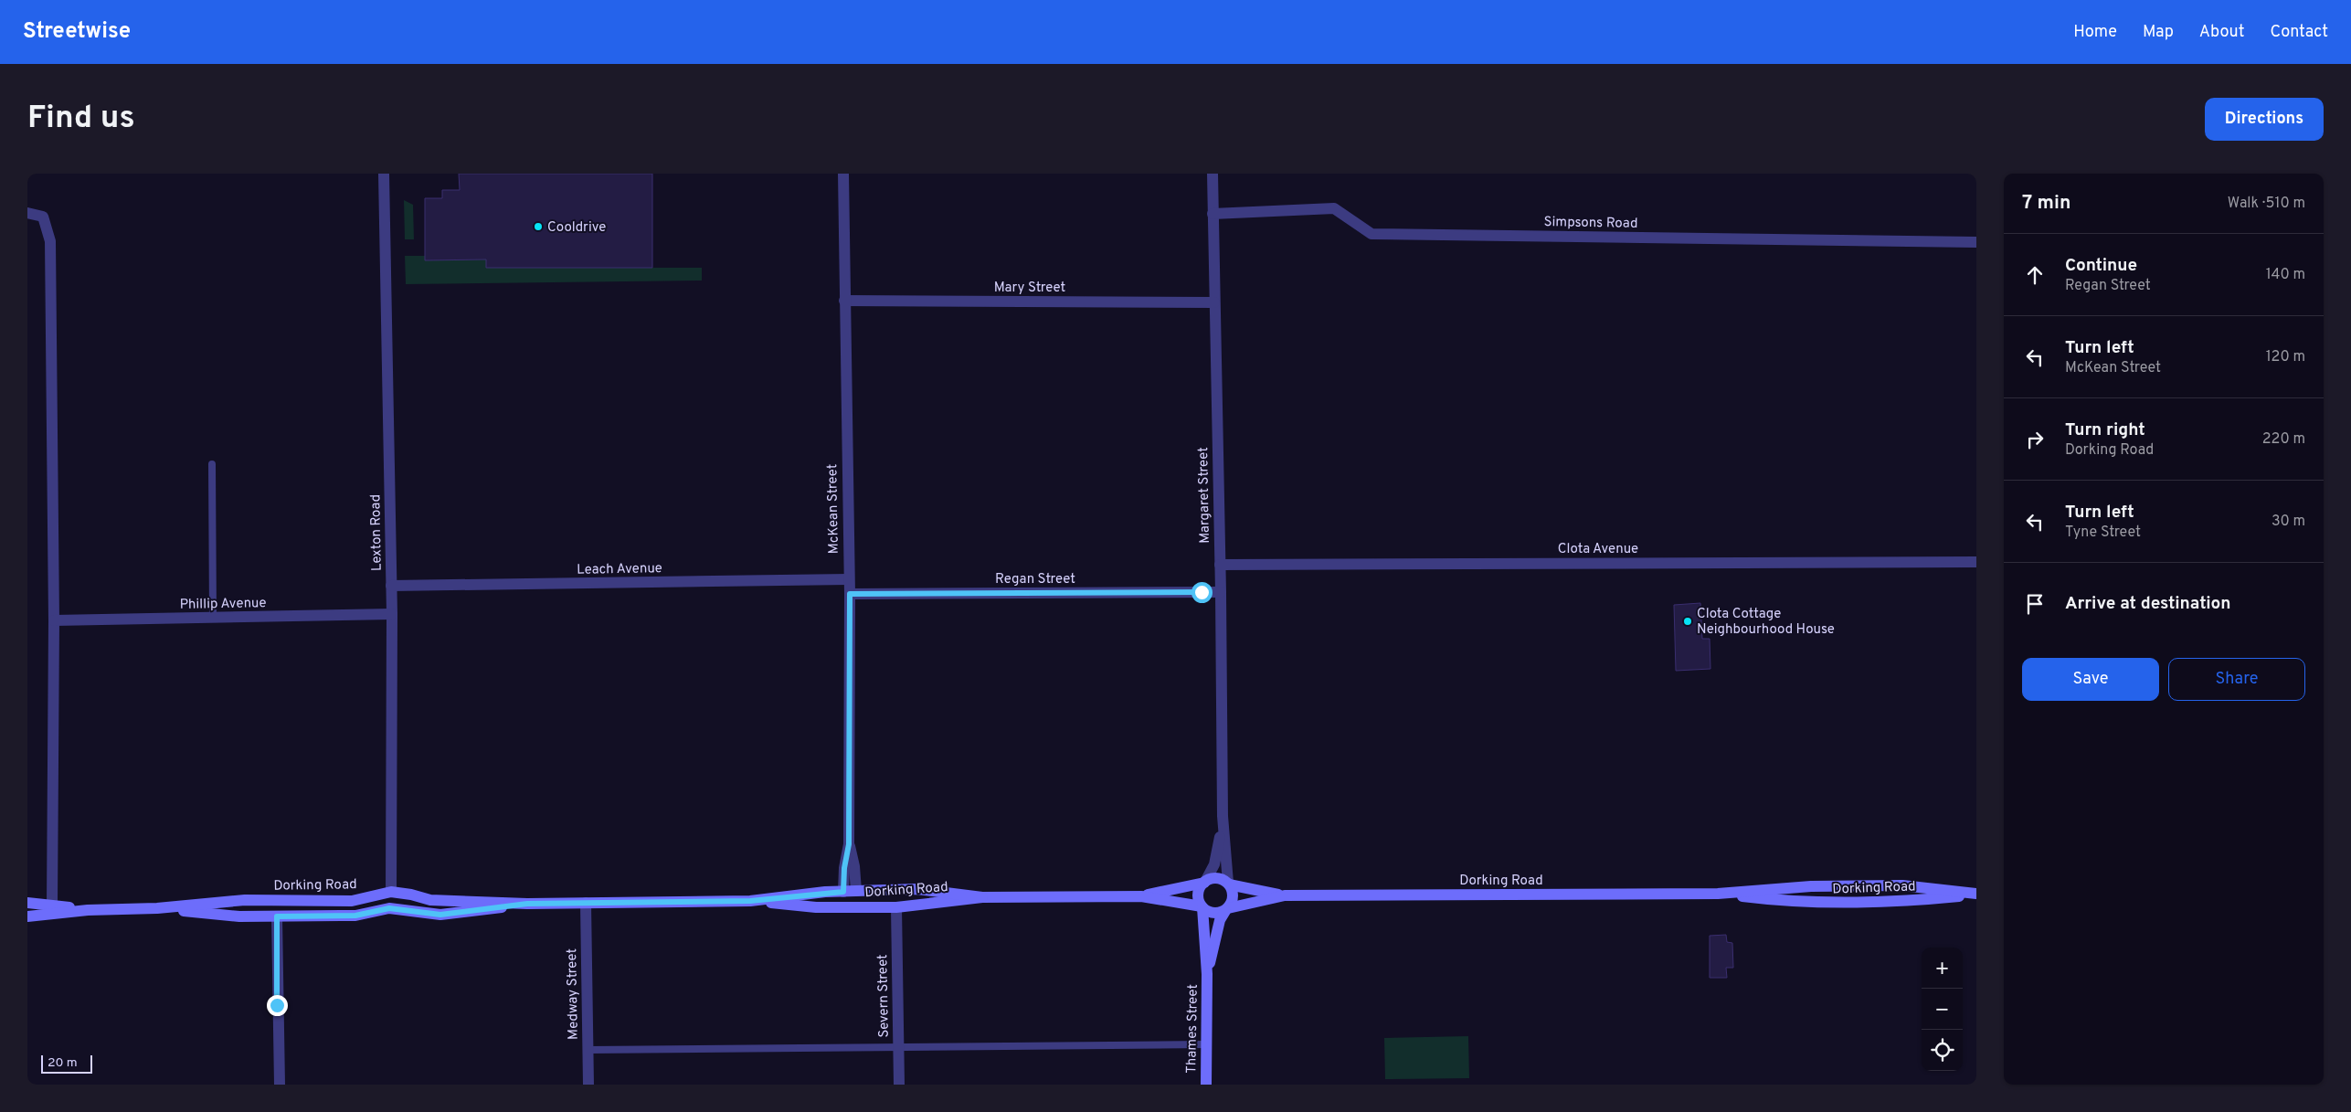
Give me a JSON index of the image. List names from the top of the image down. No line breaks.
{"streets":{"main road":["Dorking Road","Thames Street"],"street":["Simpsons Road","Mary Street","Margaret Street","McKean Street","Lexton Road","Clota Avenue","Leach Avenue","Regan Street","Phillip Avenue","Medway Street","Severn Street"]},"crossings":[["Simpsons Road","Margaret Street"],["Mary Street","Margaret Street"],["Mary Street","McKean Street"],["Margaret Street","Clota Avenue"],["Margaret Street","Regan Street"],["Margaret Street","Dorking Road"],["Margaret Street","Thames Street"],["McKean Street","Leach Avenue"],["McKean Street","Regan Street"],["McKean Street","Dorking Road"],["Lexton Road","Leach Avenue"],["Lexton Road","Phillip Avenue"],["Lexton Road","Dorking Road"],["Dorking Road","Medway Street"],["Dorking Road","Severn Street"],["Dorking Road","Thames Street"]],"places":["Cooldrive","Clota Cottage Neighbourhood House"],"scale_bar":"20 m","page":{"header":"Streetwise","nav":["Home","Map","About","Contact"],"buttons":["Directions",["Save","Share"]],"title":"Find us","heading":["7 min","Walk · 510 m"],"list":[["Continue","Regan Street","140 m"],["Turn left","McKean Street","120 m"],["Turn right","Dorking Road","220 m"],["Turn left","Tyne Street","30 m"],"Arrive at destination"],"map_buttons":["+","−"],"scale":"20 m"}}
